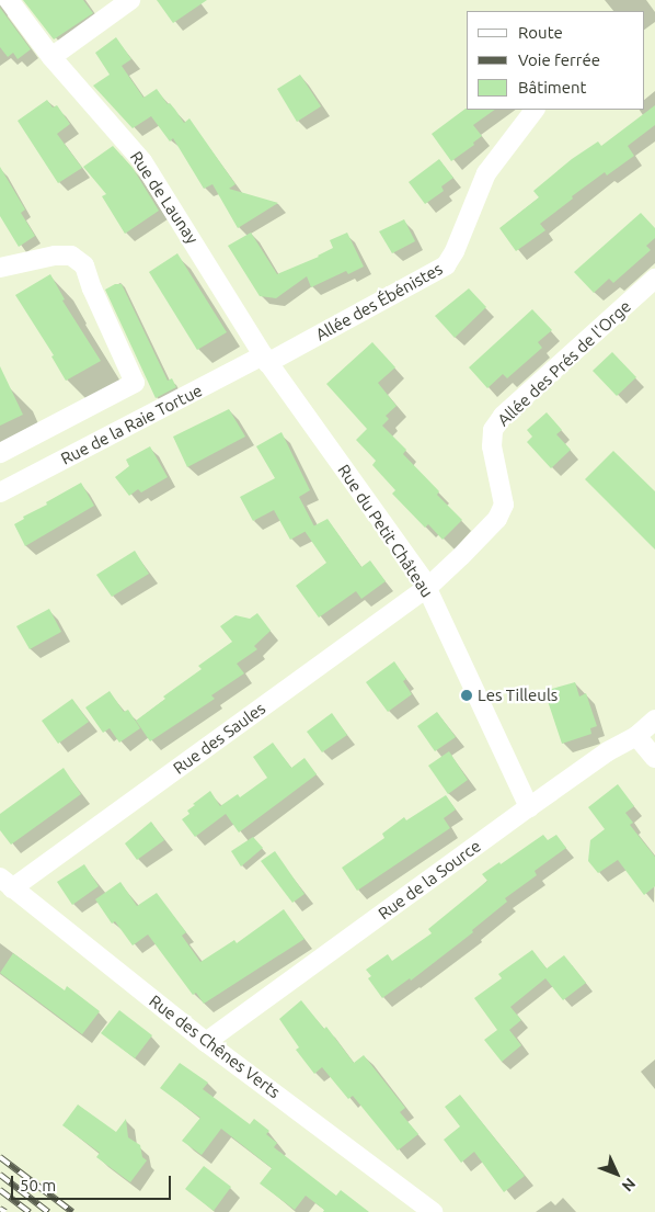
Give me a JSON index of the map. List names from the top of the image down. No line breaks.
{"streets":{"street":["Rue de Launay","Allée des Ébénistes","Allée des Prés de l'Orge","Rue de la Raie Tortue","Rue du Petit Château","Rue des Saules","Rue de la Source","Rue des Chênes Verts"]},"crossings":[["Rue de Launay","Allée des Ébénistes"],["Rue de Launay","Rue de la Raie Tortue"],["Rue de Launay","Rue du Petit Château"],["Allée des Ébénistes","Rue de la Raie Tortue"],["Allée des Ébénistes","Rue du Petit Château"],["Allée des Prés de l'Orge","Rue du Petit Château"],["Allée des Prés de l'Orge","Rue des Saules"],["Rue de la Raie Tortue","Rue du Petit Château"],["Rue du Petit Château","Rue des Saules"],["Rue du Petit Château","Rue de la Source"],["Rue des Saules","Rue des Chênes Verts"],["Rue de la Source","Rue des Chênes Verts"]],"places":["Les Tilleuls"],"legend":["Route","Voie ferrée","Bâtiment"],"scale_bar":"50 m","north":"bottom right"}
